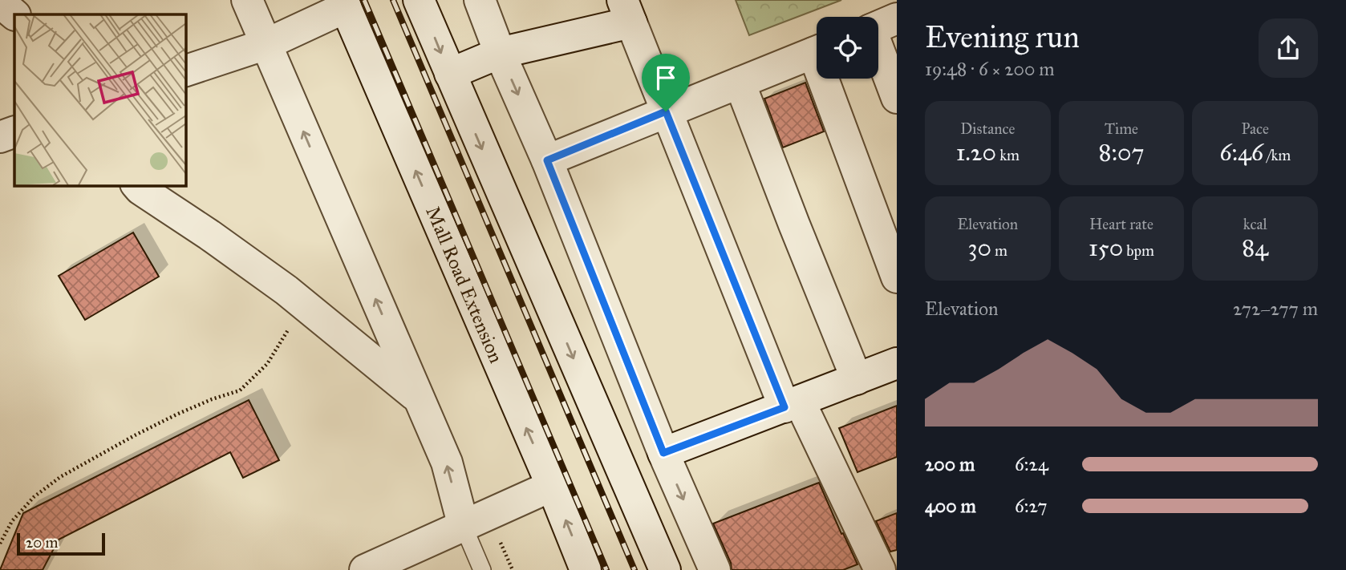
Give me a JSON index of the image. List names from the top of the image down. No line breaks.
{"streets":{"street":["Mall Road Extension"]},"scale_bar":"20 m","page":{"heading":["Evening run","19:48 · 6 × 200 m"],"stats":[["Distance","1.20 km"],["Time","8:07"],["Pace","6:46 /km"],["Elevation","30 m"],["Heart rate","150 bpm"],["kcal","84"]],"chart":["Elevation","272–277 m"],"list":[{"name":"200 m","note":"6:24"},{"name":"400 m","note":"6:27"}],"scale":"20 m"}}
